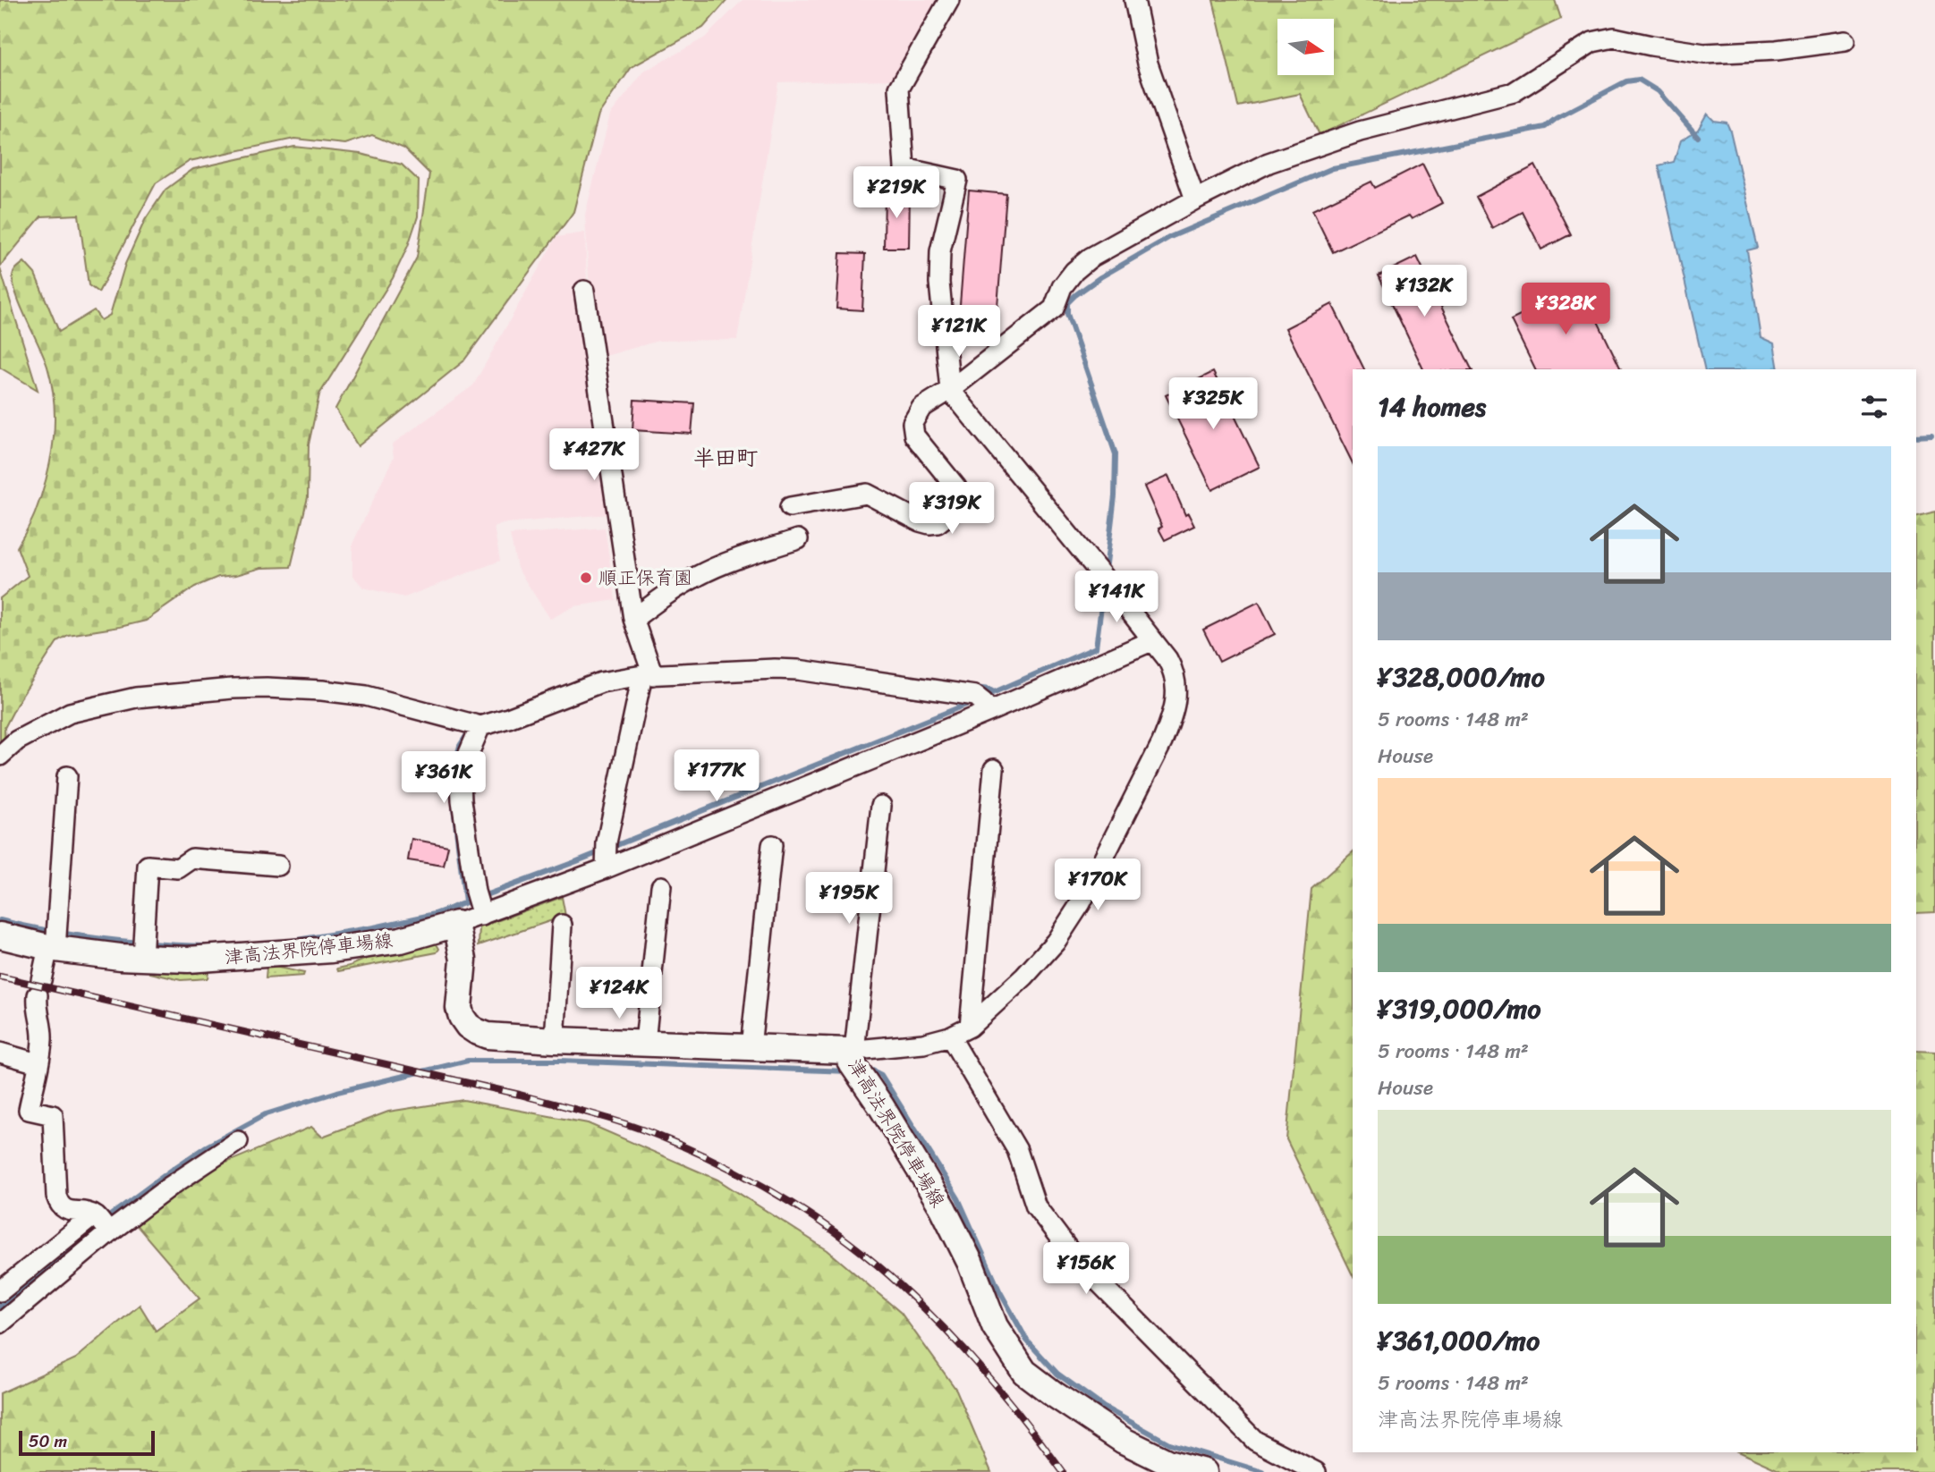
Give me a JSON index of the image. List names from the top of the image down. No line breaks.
{"streets":{"main road":["津高法界院停車場線"]},"districts":["半田町"],"places":["順正保育園"],"scale_bar":"50 m","north":"right","page":{"price":["¥219K","¥132K","¥328K","¥121K","¥325K","¥427K","¥319K","¥141K","¥177K","¥361K","¥170K","¥195K","¥124K","¥156K"],"heading":"14 homes","list":[{"name":"¥328,000/mo","note":"5 rooms · 148 m² · House"},{"name":"¥319,000/mo","note":"5 rooms · 148 m² · House"},{"name":"¥361,000/mo","note":"5 rooms · 148 m² · 津高法界院停車場線"}],"scale":"50 m"}}
